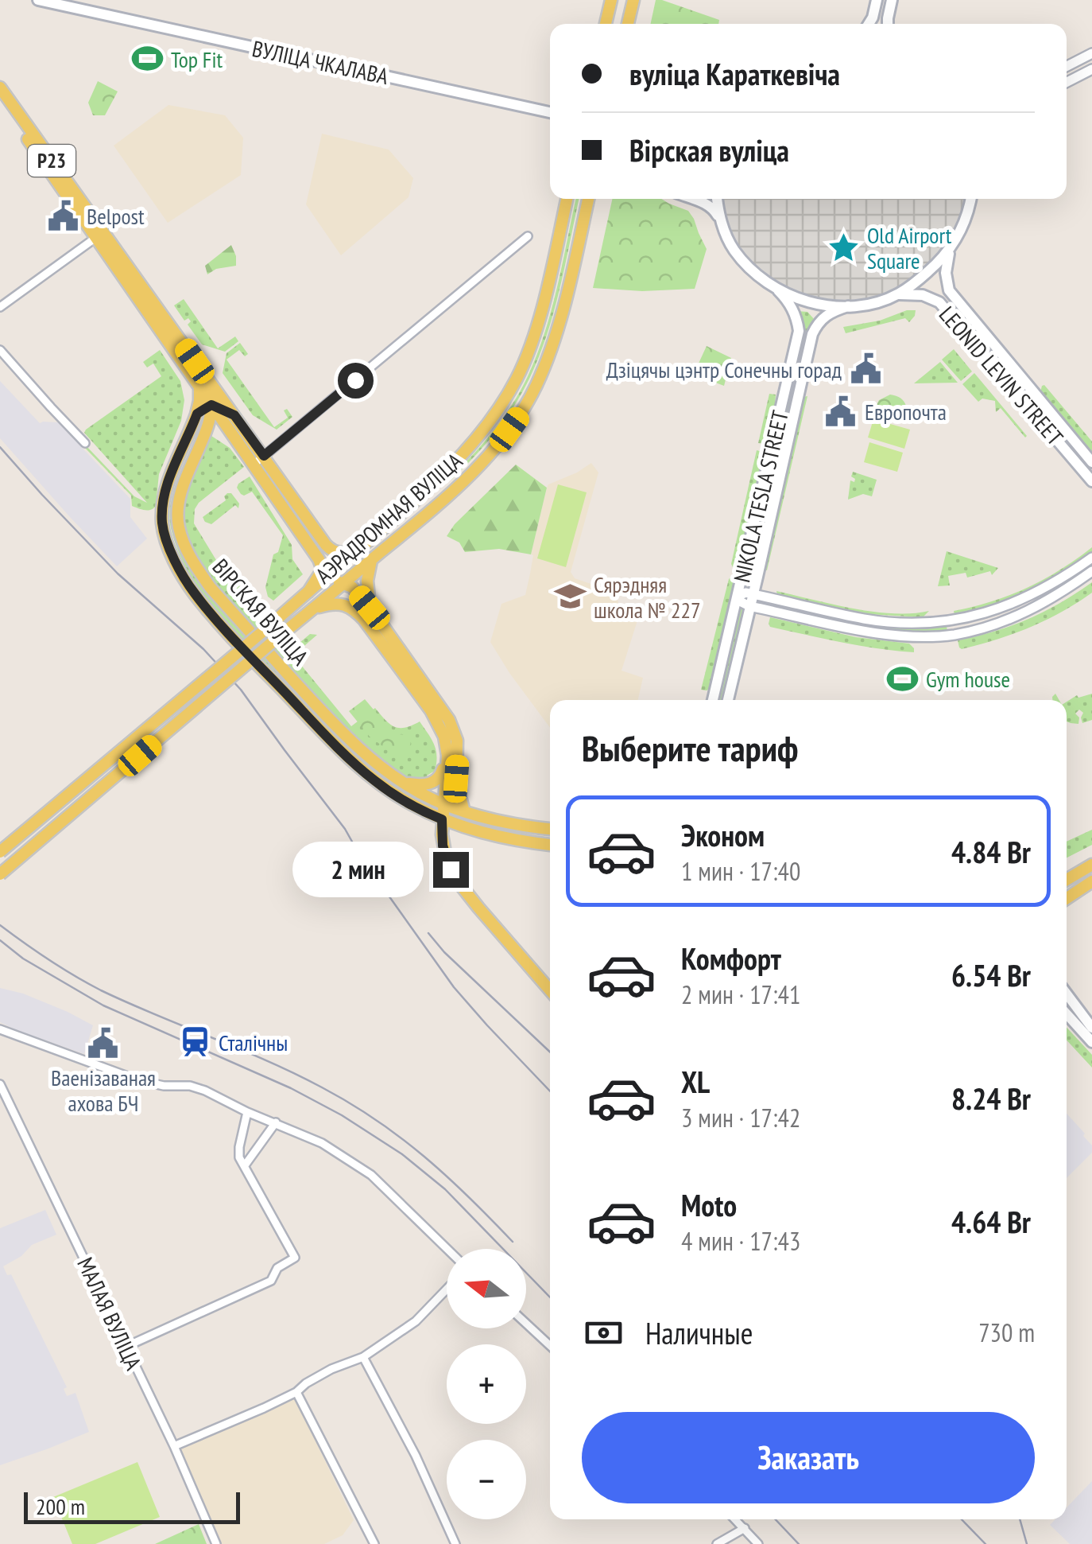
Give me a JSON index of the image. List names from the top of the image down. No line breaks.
{"streets":{"main road":["ВУЛІЦА ЧКАЛАВА","Р23","LEONID LEVIN STREET","NIKOLA TESLA STREET","АЭРАДРОМНАЯ ВУЛІЦА","ВІРСКАЯ ВУЛІЦА"],"street":["МАЛАЯ ВУЛІЦА"]},"crossings":[["Р23","ВІРСКАЯ ВУЛІЦА"]],"places":{"sports":["Top Fit","Gym house"],"public building":["Belpost","Дзіцячы цэнтр Сонечны горад","Европочта","Ваенізаваная ахова БЧ"],"place":["Old Airport Square"],"school or university":["Сярэдняя школа № 227"],"station":["Сталічны"]},"scale_bar":"200 m","north":"left","page":{"banner":["вуліца Караткевіча","Вірская вуліца"],"heading":"Выберите тариф","list":[{"name":"Эконом","note":"1 мин · 17:40","value":"4.84 Br"},{"name":"Комфорт","note":"2 мин · 17:41","value":"6.54 Br"},{"name":"XL","note":"3 мин · 17:42","value":"8.24 Br"},{"name":"Moto","note":"4 мин · 17:43","value":"4.64 Br"}],"bubble":"2 мин","map_buttons":["+","−"],"pay":["Наличные","730 m"],"buttons":"Заказать","scale":"200 m"}}
